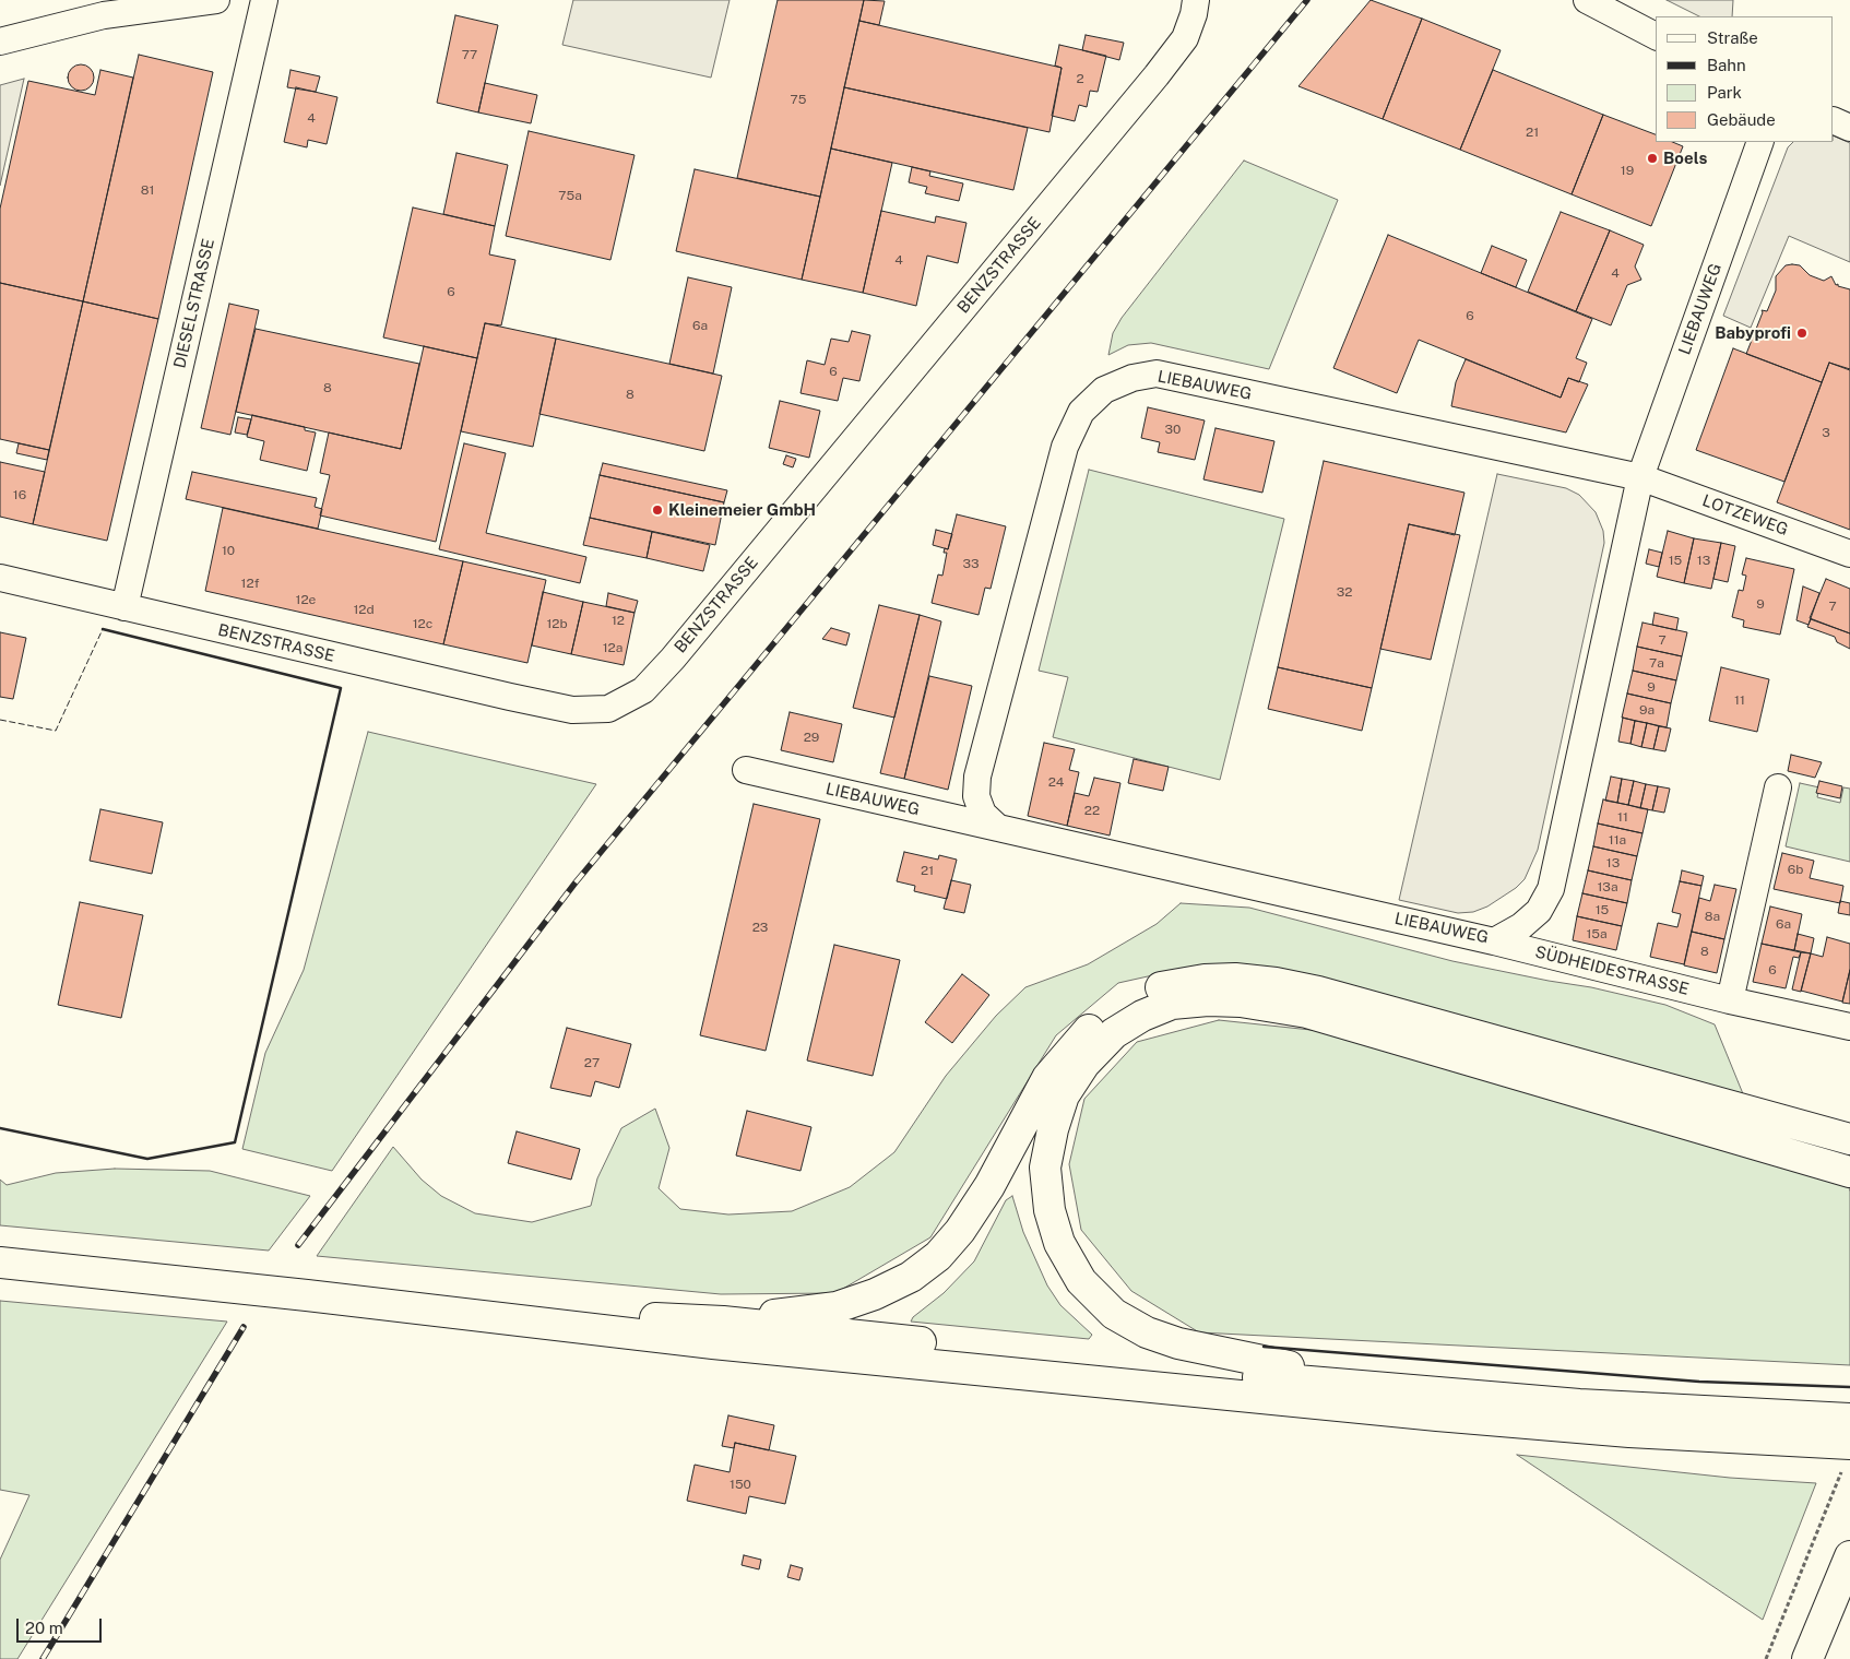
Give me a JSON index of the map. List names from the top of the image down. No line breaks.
{"streets":{"street":["BENZSTRASSE","DIESELSTRASSE","LIEBAUWEG","LOTZEWEG","SÜDHEIDESTRASSE"]},"crossings":[["BENZSTRASSE","DIESELSTRASSE"],["LIEBAUWEG","LOTZEWEG"],["LIEBAUWEG","SÜDHEIDESTRASSE"]],"places":["Boels","Babyprofi","Kleinemeier GmbH"],"house_numbers":["77","2","75","4","21","19","81","75a","4","4","6","6","6a","6","8","8","30","3","16","10","15","13","33","12f","32","12e","9","7","12d","12","12c","12b","7","12a","7a","9","11","9a","29","24","22","11","11a","13","6b","21","13a","15","8a","6a","23","15a","8","6","27","150"],"legend":["Straße","Bahn","Park","Gebäude"],"scale_bar":"20 m"}
